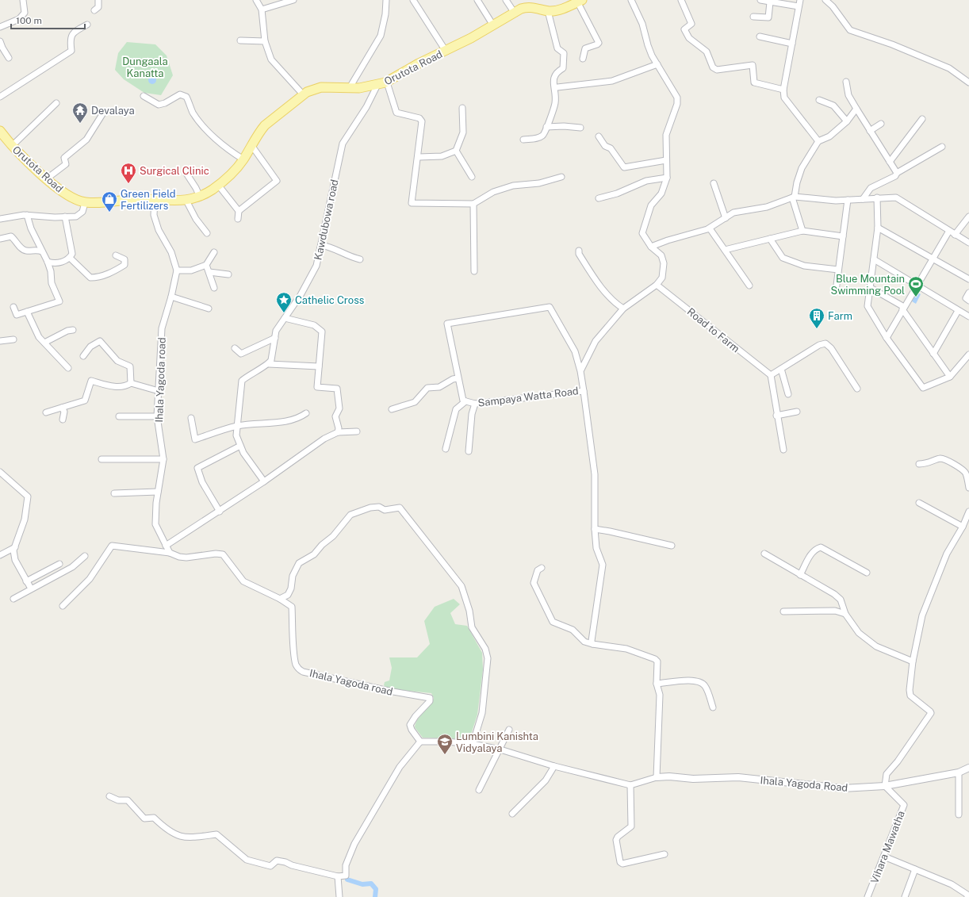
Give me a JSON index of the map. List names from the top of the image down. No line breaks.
{"streets":{"main road":["Orutota Road"],"street":["Kawdubowa road","Road to Farm","Ihala Yagoda road","Sampaya Watta Road","Ihala Yagoda Road","Vihara Mawatha"]},"crossings":[["Orutota Road","Kawdubowa road"],["Orutota Road","Ihala Yagoda road"],["Road to Farm","Sampaya Watta Road"],["Ihala Yagoda Road","Vihara Mawatha"]],"parks":["Dungaala Kanatta"],"places":{"temple":["Devalaya"],"hospital":["Surgical Clinic"],"shop":["Green Field Fertilizers"],"sports":["Blue Mountain Swimming Pool"],"place":["Cathelic Cross"],"building":["Farm"],"school or university":["Lumbini Kanishta Vidyalaya"]},"scale_bar":"100 m"}
